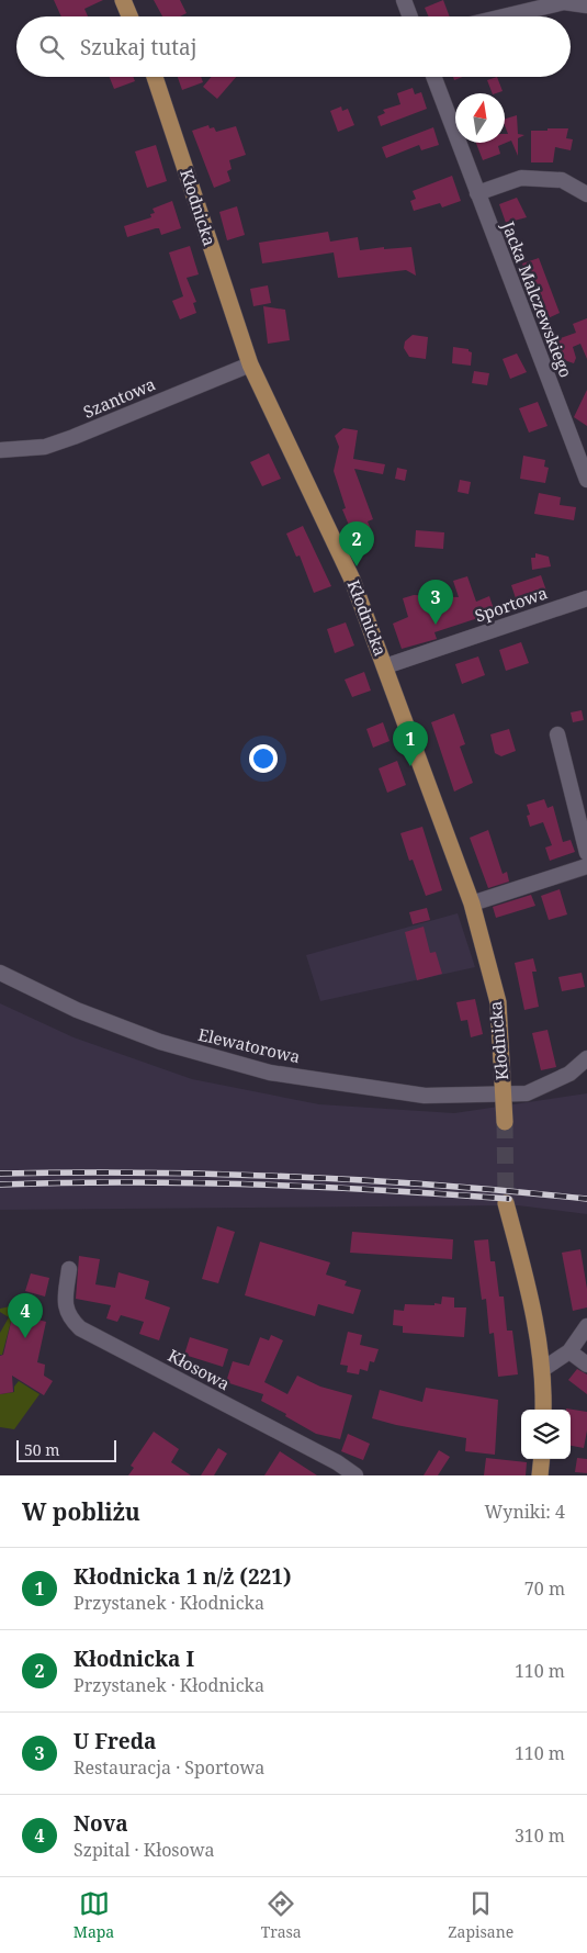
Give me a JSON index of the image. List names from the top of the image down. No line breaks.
{"streets":{"main road":["Kłodnicka"],"street":["Jacka Malczewskiego","Szantowa","Sportowa","Elewatorowa","Kłosowa"]},"crossings":[["Kłodnicka","Szantowa"],["Kłodnicka","Sportowa"],["Kłodnicka","Elewatorowa"]],"scale_bar":"50 m","north":"top","page":{"search":"Szukaj tutaj","pins":["2","3","1","4"],"scale":"50 m","heading":["W pobliżu","Wyniki: 4"],"list":[{"mark":"1","name":"Kłodnicka 1 n/ż (221)","note":"Przystanek · Kłodnicka","value":"70 m"},{"mark":"2","name":"Kłodnicka I","note":"Przystanek · Kłodnicka","value":"110 m"},{"mark":"3","name":"U Freda","note":"Restauracja · Sportowa","value":"110 m"},{"mark":"4","name":"Nova","note":"Szpital · Kłosowa","value":"310 m"}],"nav":["Mapa","Trasa","Zapisane"]}}
